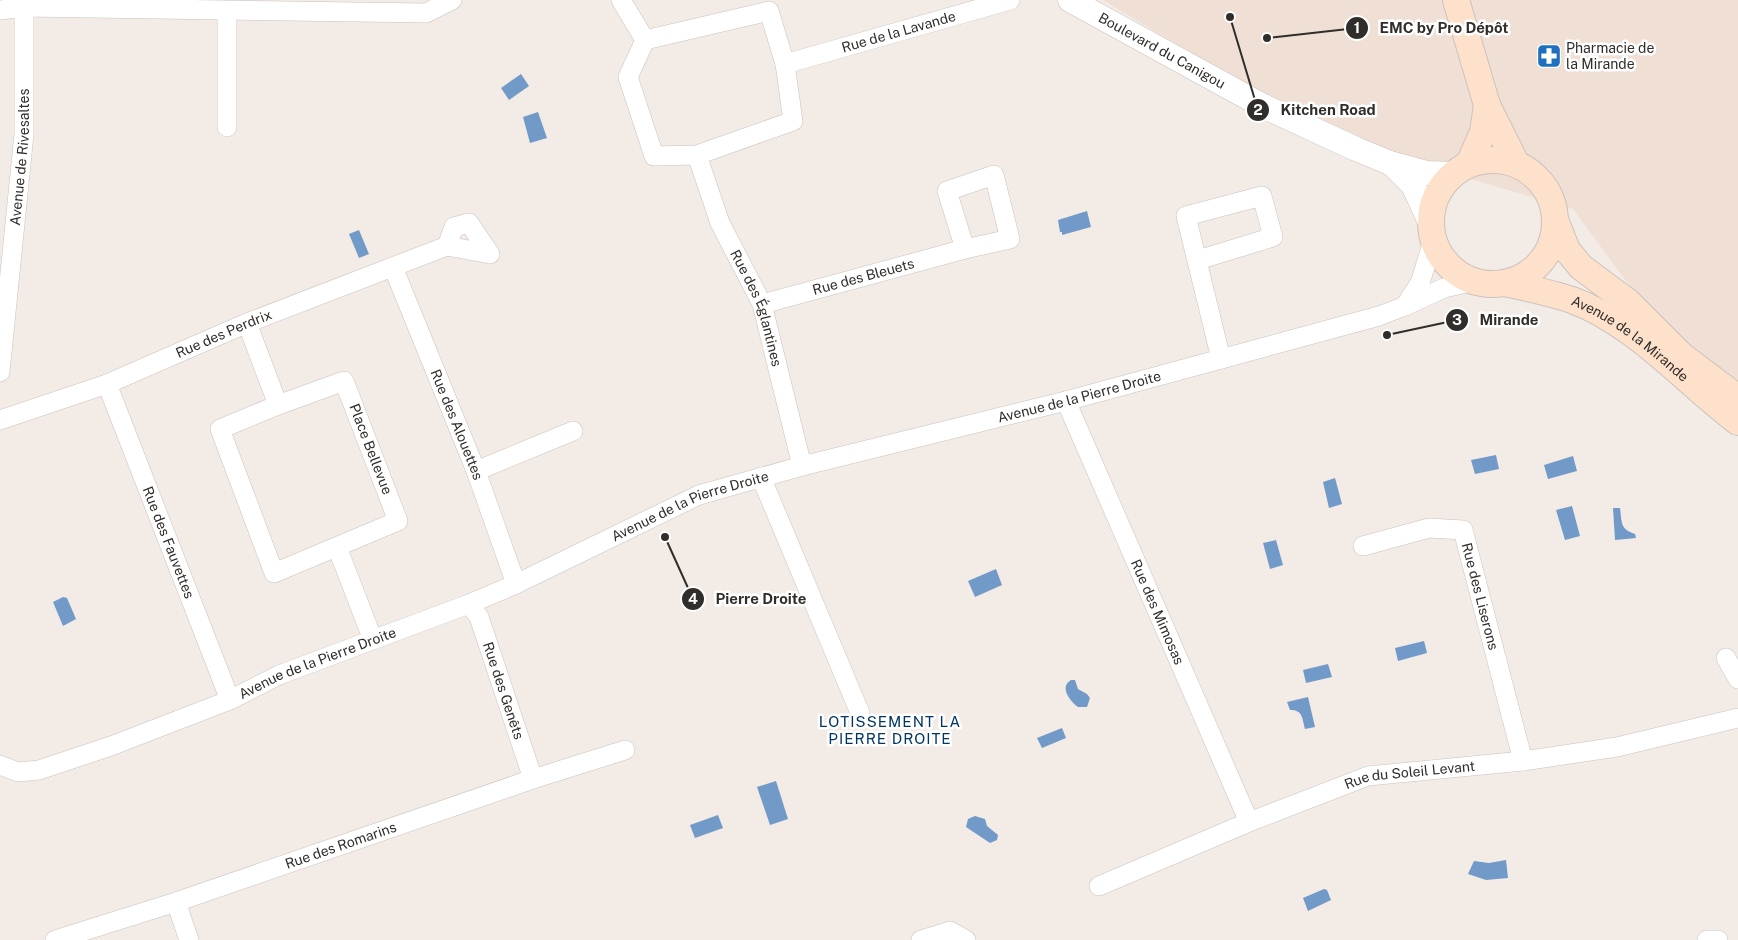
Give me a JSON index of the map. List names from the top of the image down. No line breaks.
{"streets":{"main road":["Avenue de la Mirande"],"street":["Rue de la Lavande","Boulevard du Canigou","Avenue de Rivesaltes","Rue des Bleuets","Rue des Églantines","Rue des Perdrix","Avenue de la Pierre Droite","Rue des Alouettes","Place Bellevue","Rue des Fauvettes","Rue des Liserons","Rue des Mimosas","Rue des Genêts","Rue du Soleil Levant","Rue des Romarins"]},"crossings":[["Boulevard du Canigou","Avenue de la Mirande"],["Boulevard du Canigou","Avenue de la Pierre Droite"],["Rue des Bleuets","Rue des Églantines"],["Rue des Églantines","Avenue de la Pierre Droite"],["Rue des Perdrix","Rue des Alouettes"],["Rue des Perdrix","Rue des Fauvettes"],["Avenue de la Mirande","Avenue de la Pierre Droite"],["Avenue de la Pierre Droite","Rue des Alouettes"],["Avenue de la Pierre Droite","Rue des Fauvettes"],["Avenue de la Pierre Droite","Rue des Mimosas"],["Avenue de la Pierre Droite","Rue des Genêts"],["Rue des Liserons","Rue du Soleil Levant"],["Rue des Mimosas","Rue du Soleil Levant"],["Rue des Genêts","Rue des Romarins"]],"districts":["LOTISSEMENT LA PIERRE DROITE"],"places":{"other":["Kitchen Road","EMC by Pro Dépôt","Mirande","Pierre Droite"],"pharmacy":["Pharmacie de la Mirande"]}}
